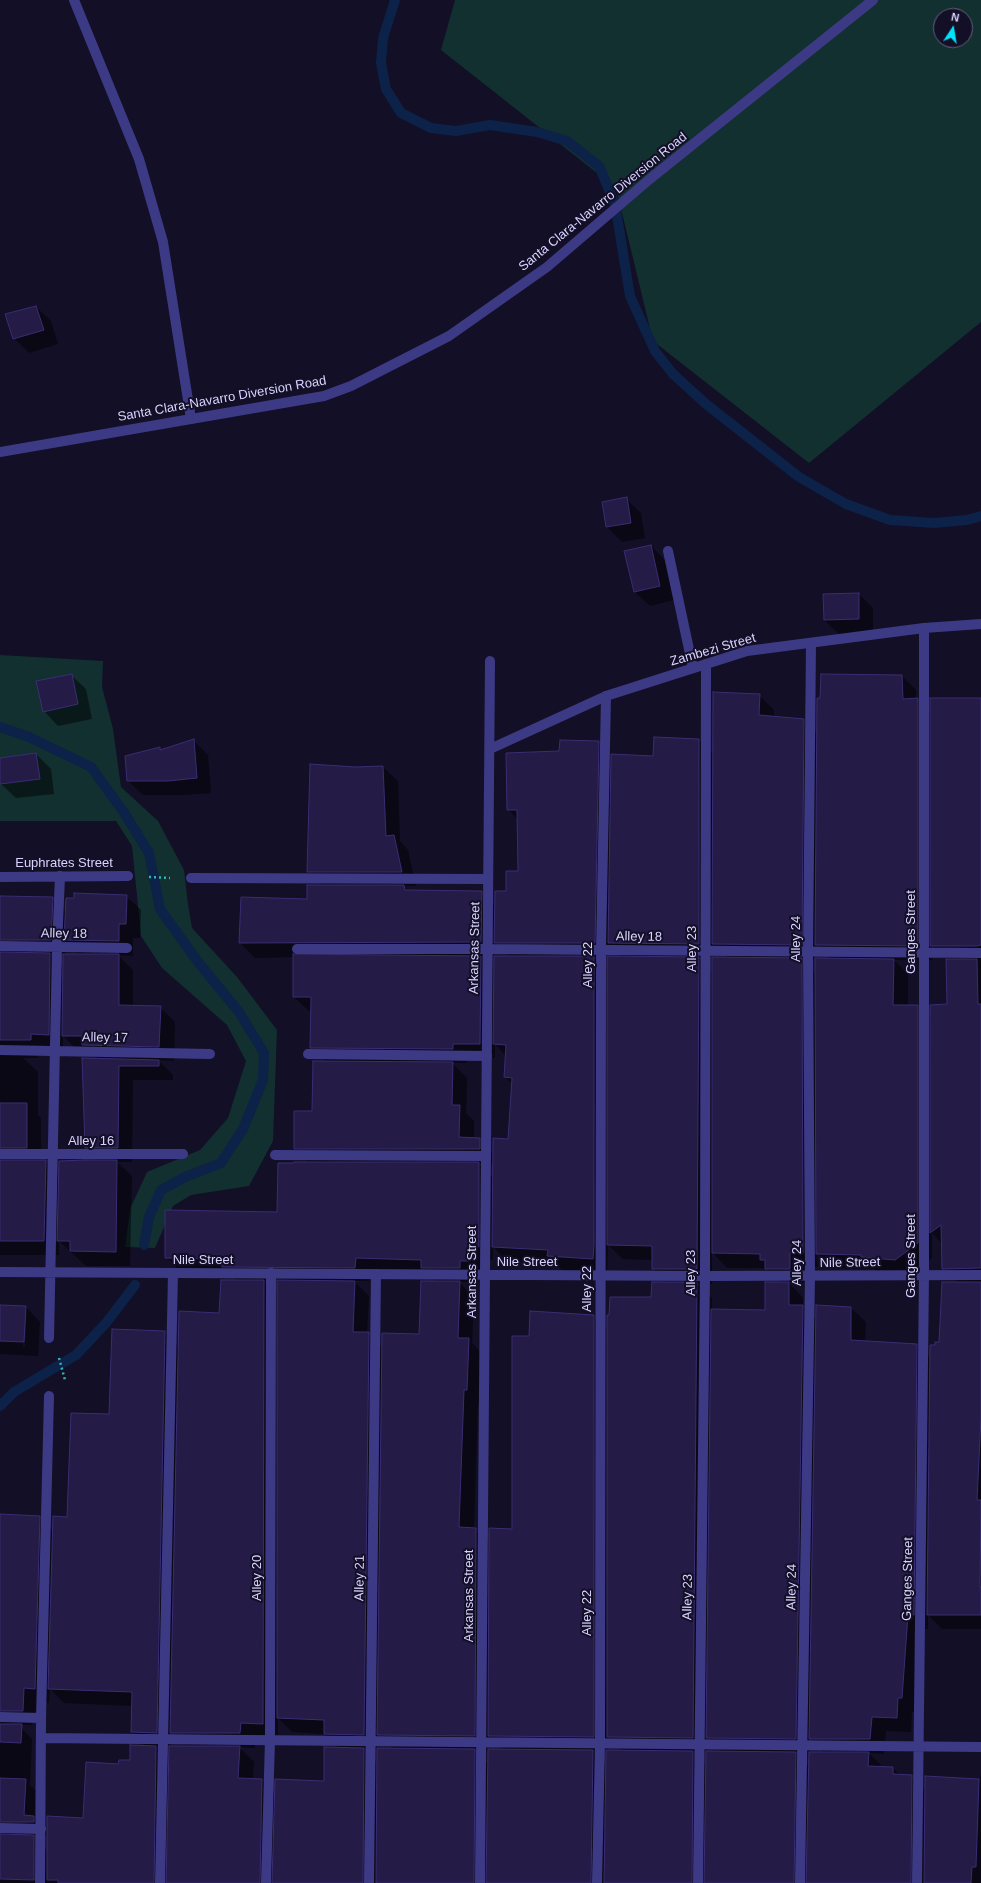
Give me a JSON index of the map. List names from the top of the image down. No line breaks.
{"streets":{"street":["Santa Clara-Navarro Diversion Road","Zambezi Street","Euphrates Street","Ganges Street","Alley 18","Alley 24","Arkansas Street","Alley 23","Alley 22","Alley 17","Alley 16","Nile Street","Alley 20","Alley 21"]},"crossings":[["Zambezi Street","Ganges Street"],["Zambezi Street","Alley 24"],["Zambezi Street","Arkansas Street"],["Zambezi Street","Alley 23"],["Zambezi Street","Alley 22"],["Ganges Street","Alley 18"],["Ganges Street","Nile Street"],["Alley 18","Alley 24"],["Alley 18","Arkansas Street"],["Alley 18","Alley 23"],["Alley 18","Alley 22"],["Alley 24","Nile Street"],["Arkansas Street","Nile Street"],["Alley 23","Nile Street"],["Alley 22","Nile Street"],["Nile Street","Alley 20"],["Nile Street","Alley 21"]],"north":"top"}
